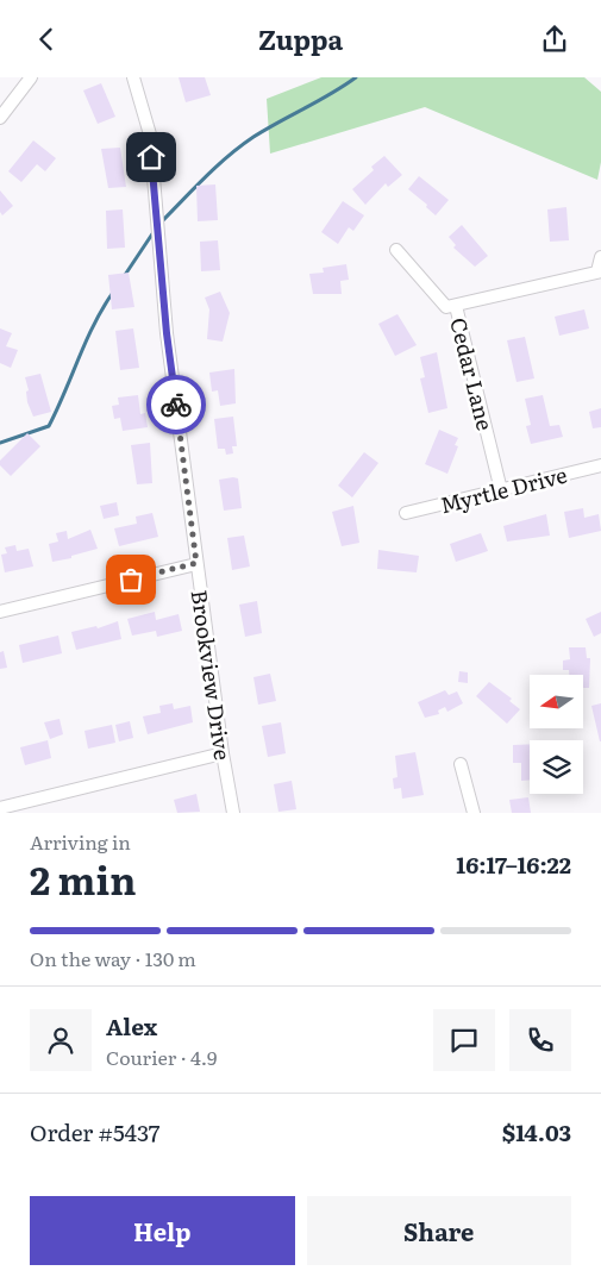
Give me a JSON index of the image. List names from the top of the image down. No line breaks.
{"streets":{"street":["Cedar Lane","Myrtle Drive","Brookview Drive"]},"crossings":[["Cedar Lane","Myrtle Drive"]],"north":"left","page":{"header":"Zuppa","heading":["2 min","Arriving in","16:17–16:22"],"panel":["Alex","Courier · 4.9","Order #5437","$14.03"],"bar":"On the way · 130 m","buttons":["Help","Share"]}}
